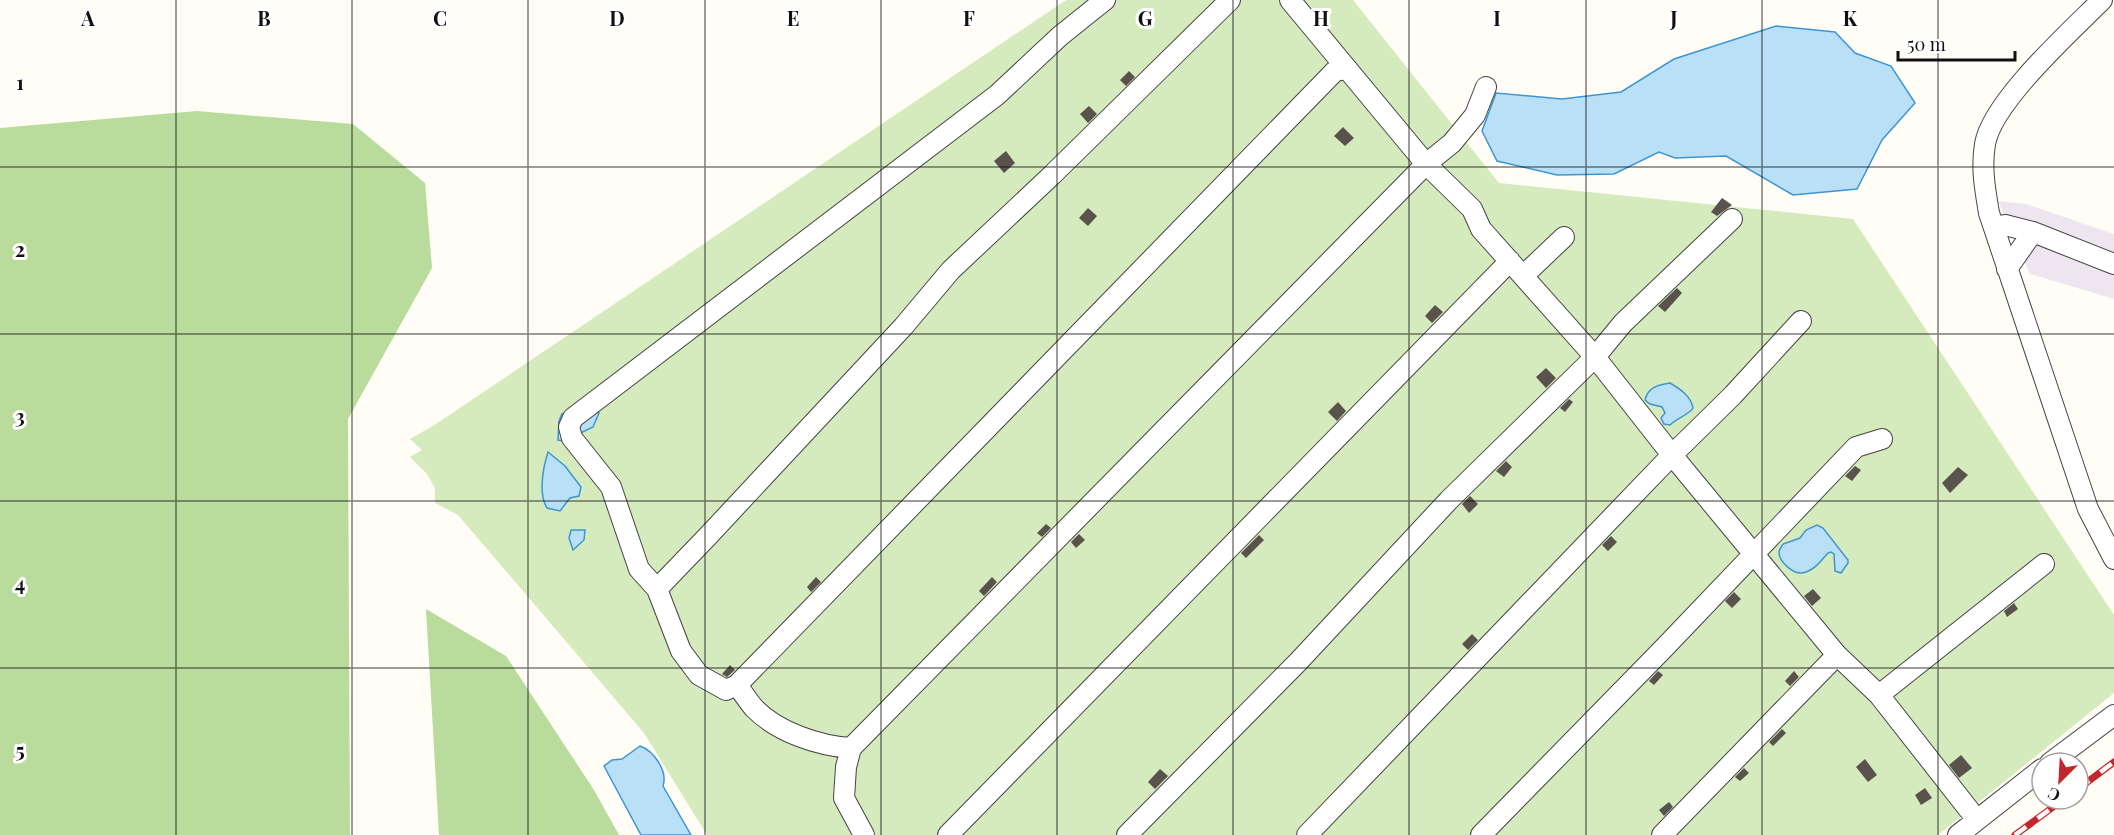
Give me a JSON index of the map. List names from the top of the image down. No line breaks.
{"scale_bar":"50 m","north":"bottom left","grid":{"columns":["A","B","C","D","E","F","G","H","I","J","K"],"rows":["1","2","3","4","5"]}}
